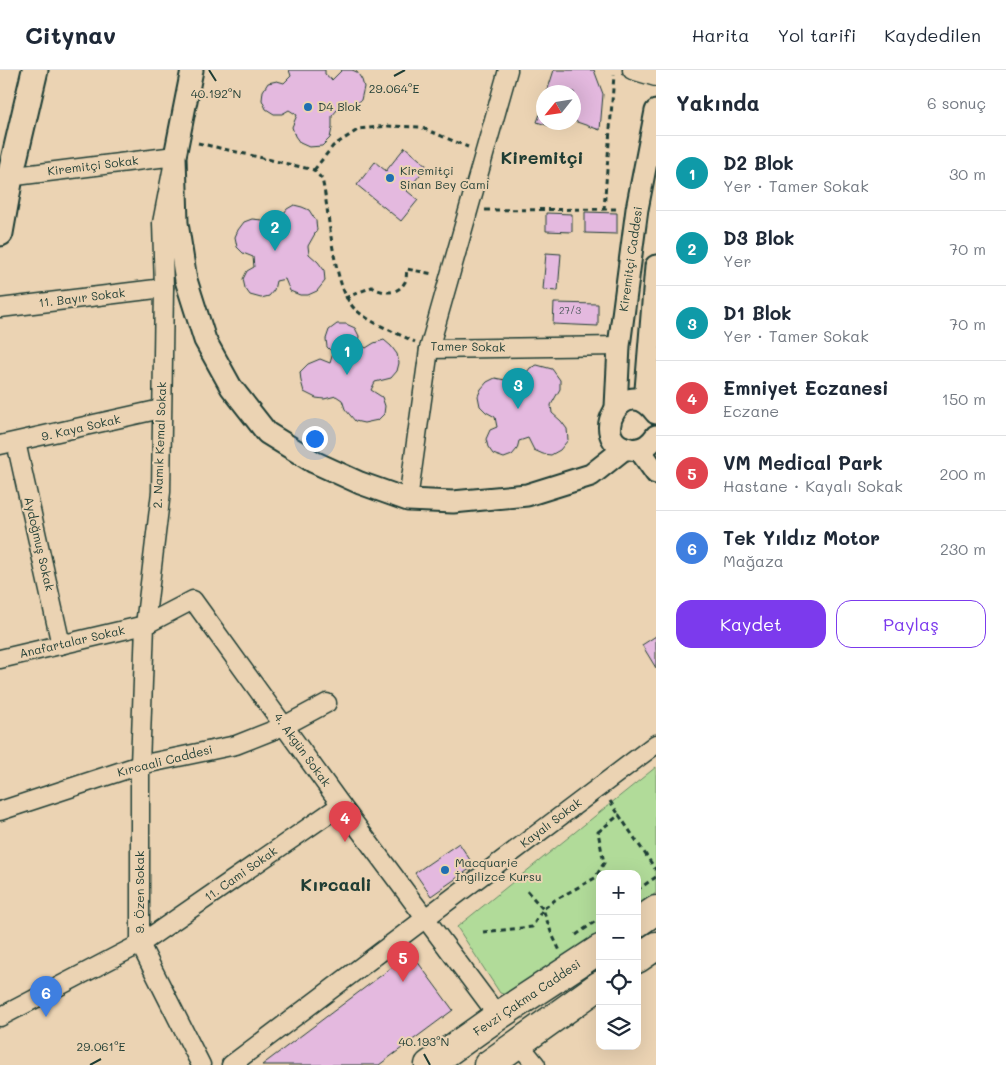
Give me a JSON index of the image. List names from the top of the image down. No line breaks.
{"streets":{"main road":["Fevzi Çakma Caddesi"],"street":["Kiremitçi Sokak","Kiremitçi Caddesi","11. Bayır Sokak","Tamer Sokak","9. Kaya Sokak","2. Namık Kemal Sokak","Aydoğmuş Sokak","Anafartalar Sokak","4. Akgün Sokak","Kırcaali Caddesi","Kayalı Sokak","11. Cami Sokak","9. Özen Sokak"]},"crossings":[["Kiremitçi Sokak","2. Namık Kemal Sokak"],["Kiremitçi Caddesi","Tamer Sokak"],["11. Bayır Sokak","2. Namık Kemal Sokak"],["9. Kaya Sokak","2. Namık Kemal Sokak"],["9. Kaya Sokak","Aydoğmuş Sokak"],["2. Namık Kemal Sokak","Anafartalar Sokak"],["2. Namık Kemal Sokak","4. Akgün Sokak"],["2. Namık Kemal Sokak","Kırcaali Caddesi"],["2. Namık Kemal Sokak","9. Özen Sokak"],["Aydoğmuş Sokak","Anafartalar Sokak"],["Anafartalar Sokak","4. Akgün Sokak"],["4. Akgün Sokak","Kırcaali Caddesi"],["4. Akgün Sokak","Kayalı Sokak"],["4. Akgün Sokak","11. Cami Sokak"],["4. Akgün Sokak","Fevzi Çakma Caddesi"],["Kırcaali Caddesi","9. Özen Sokak"],["11. Cami Sokak","9. Özen Sokak"]],"districts":["Kiremitçi","Kırcaali"],"places":["D4 Blok","Kiremitçi Sinan Bey Cami","Macquarie İngilizce Kursu"],"house_numbers":["27/3"],"north":"bottom left","page":{"header":"Citynav","nav":["Harita","Yol tarifi","Kaydedilen"],"heading":["Yakında","6 sonuç"],"list":[{"mark":"1","name":"D2 Blok","note":"Yer · Tamer Sokak","value":"30 m"},{"mark":"2","name":"D3 Blok","note":"Yer","value":"70 m"},{"mark":"3","name":"D1 Blok","note":"Yer · Tamer Sokak","value":"70 m"},{"mark":"4","name":"Emniyet Eczanesi","note":"Eczane","value":"150 m"},{"mark":"5","name":"VM Medical Park","note":"Hastane · Kayalı Sokak","value":"200 m"},{"mark":"6","name":"Tek Yıldız Motor","note":"Mağaza","value":"230 m"}],"pins":["2","1","3","4","5","6"],"buttons":["Kaydet","Paylaş"],"map_buttons":["+","−"]},"coordinates":["29.064°E","40.192°N","40.193°N","29.061°E"]}
